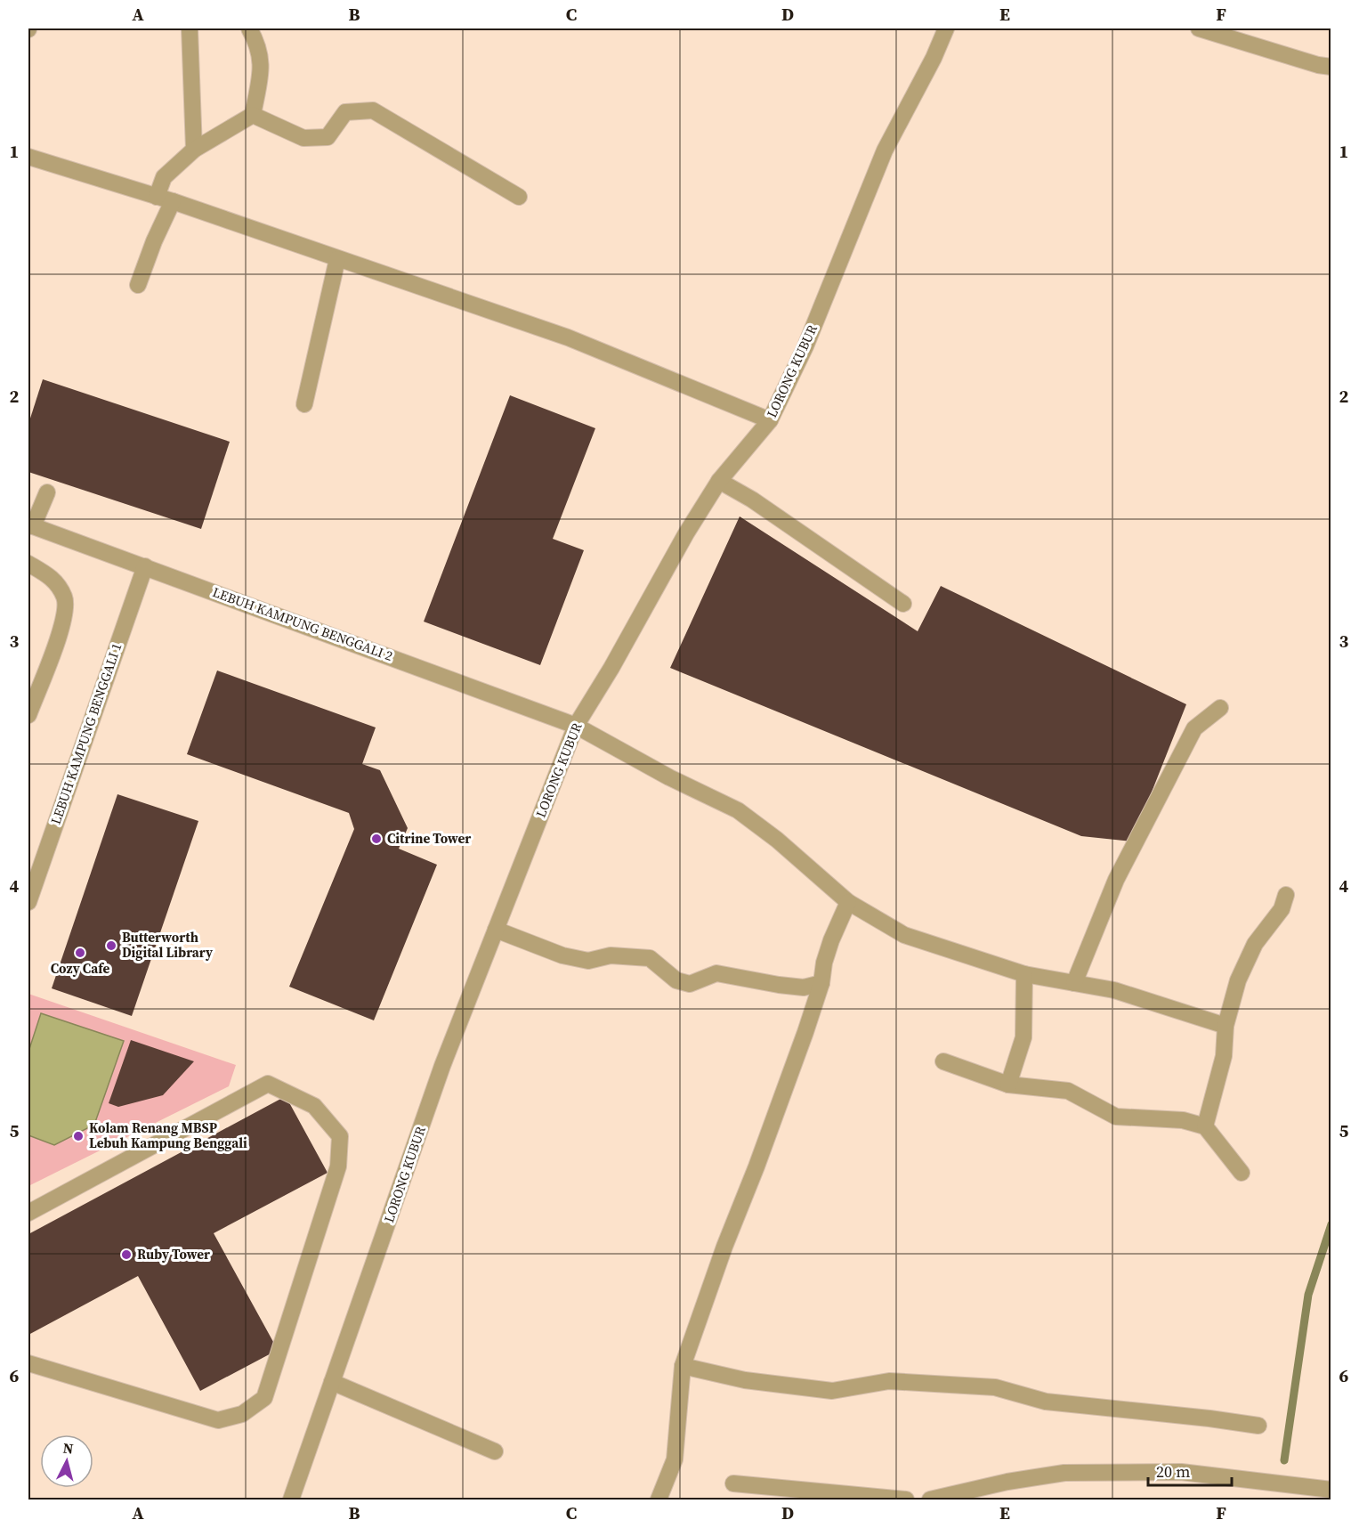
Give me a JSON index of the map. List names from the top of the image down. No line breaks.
{"streets":{"street":["LORONG KUBUR","LEBUH KAMPUNG BENGGALI 2","LEBUH KAMPUNG BENGGALI 1"]},"crossings":[["LORONG KUBUR","LEBUH KAMPUNG BENGGALI 2"],["LEBUH KAMPUNG BENGGALI 2","LEBUH KAMPUNG BENGGALI 1"]],"places":["Citrine Tower","Butterworth Digital Library","Cozy Cafe","Kolam Renang MBSP Lebuh Kampung Benggali","Ruby Tower"],"scale_bar":"20 m","north":"top","grid":{"columns":["A","B","C","D","E","F"],"rows":["1","2","3","4","5","6"]}}
